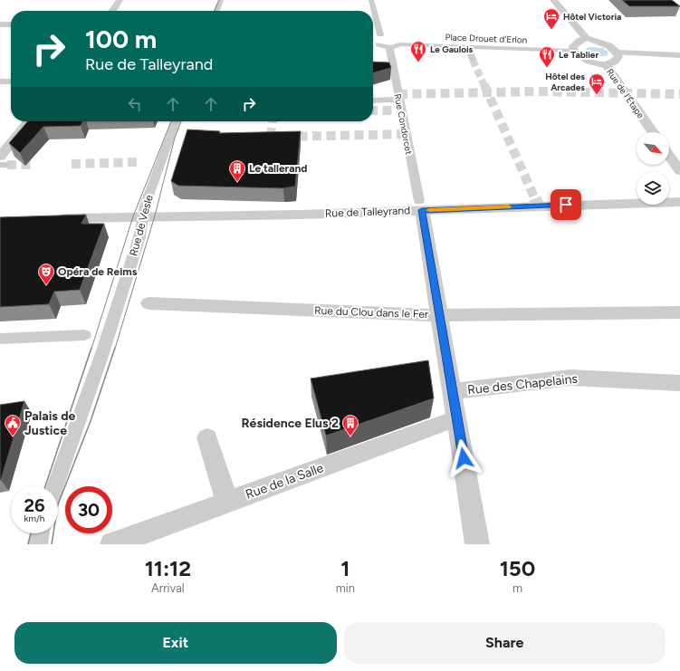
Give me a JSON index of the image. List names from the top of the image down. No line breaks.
{"streets":{"street":["Place Drouet d'Erlon","Rue de l'Étape","Rue Condorcet","Rue de Talleyrand","Rue de Vesle","Rue du Clou dans le Fer","Rue des Chapelains","Rue de la Salle"]},"crossings":[["Place Drouet d'Erlon","Rue Condorcet"],["Rue Condorcet","Rue de Talleyrand"],["Rue de Talleyrand","Rue de Vesle"]],"places":{"hotel":["Hôtel Victoria","Hôtel des Arcades"],"restaurant":["Le Gaulois","Le Tablier"],"building":["Le tallerand","Résidence Elus 2"],"theatre":["Opéra de Reims"],"public building":["Palais de Justice"]},"north":"bottom right","page":{"turn":["100 m","Rue de Talleyrand"],"speed":"26 km/h","limit":"30","eta":["11:12","Arrival","1","min","150","m"],"buttons":["Exit","Share"]}}
